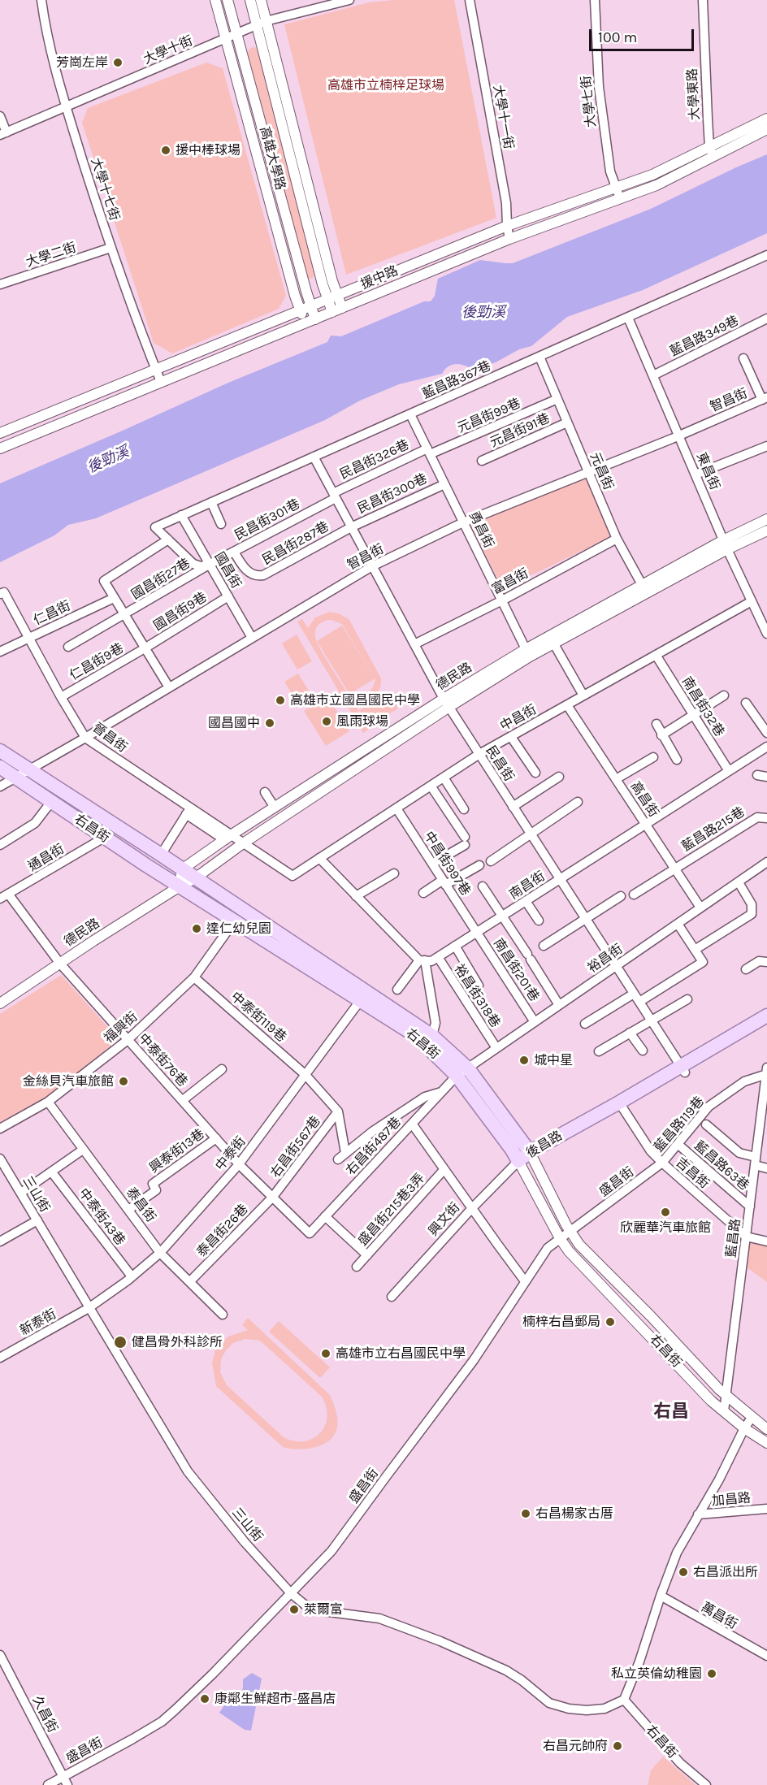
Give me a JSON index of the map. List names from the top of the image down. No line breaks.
{"streets":{"main road":["右昌街","後昌路"],"street":["大學十街","大學東路","大學七街","大學十一街","高雄大學路","大學十七街","大學二街","援中路","藍昌路349巷","藍昌路367巷","智昌街","元昌街99巷","元昌街91巷","民昌街326巷","元昌街","東昌街","民昌街300巷","民昌街301巷","勇昌街","民昌街287巷","國昌街","國昌街27巷","富昌街","國昌街9巷","仁昌街","仁昌街9巷","德民路","南昌街32巷","中昌街","晉昌街","民昌街","高昌街","藍昌路215巷","通昌街","中昌街997巷","南昌街","裕昌街","南昌街201巷","裕昌街318巷","中泰街119巷","福興街","中泰街76巷","藍昌路119巷","右昌街487巷","右昌街567巷","興泰街13巷","中泰街","藍昌路63巷","吉昌街","盛昌街","三山街","泰昌街","盛昌街215巷3弄","中泰街43巷","興文街","泰昌街26巷","藍昌路","新泰街","加昌路","萬昌街","久昌街"]},"crossings":[["大學十街","高雄大學路"],["大學十街","大學十七街"],["大學東路","援中路"],["大學七街","援中路"],["大學十一街","援中路"],["高雄大學路","援中路"],["大學十七街","大學二街"],["大學十七街","援中路"],["藍昌路349巷","東昌街"],["藍昌路367巷","元昌街"],["藍昌路367巷","東昌街"],["藍昌路367巷","勇昌街"],["藍昌路367巷","國昌街"],["藍昌路367巷","民昌街"],["智昌街","元昌街"],["智昌街","東昌街"],["智昌街","勇昌街"],["智昌街","國昌街"],["智昌街","晉昌街"],["智昌街","民昌街"],["智昌街","右昌街"],["元昌街99巷","民昌街326巷"],["元昌街99巷","元昌街"],["元昌街99巷","勇昌街"],["元昌街91巷","元昌街"],["民昌街326巷","民昌街301巷"],["民昌街326巷","勇昌街"],["民昌街326巷","民昌街"],["元昌街","富昌街"],["元昌街","德民路"],["東昌街","德民路"],["東昌街","中昌街"],["民昌街300巷","勇昌街"],["民昌街300巷","民昌街287巷"],["民昌街300巷","民昌街"],["民昌街301巷","民昌街287巷"],["民昌街301巷","國昌街"],["民昌街301巷","國昌街27巷"],["民昌街301巷","民昌街"],["勇昌街","富昌街"],["勇昌街","德民路"],["民昌街287巷","民昌街"],["國昌街","國昌街27巷"],["國昌街","國昌街9巷"],["富昌街","民昌街"],["國昌街9巷","仁昌街9巷"],["仁昌街","晉昌街"],["仁昌街9巷","晉昌街"],["德民路","中昌街"],["德民路","晉昌街"],["德民路","民昌街"],["德民路","右昌街"],["德民路","中泰街76巷"],["南昌街32巷","中昌街"],["南昌街32巷","南昌街"],["中昌街","晉昌街"],["中昌街","民昌街"],["中昌街","高昌街"],["中昌街","中昌街997巷"],["民昌街","南昌街"],["民昌街","裕昌街"],["民昌街","後昌路"],["高昌街","藍昌路215巷"],["高昌街","南昌街"],["高昌街","裕昌街"],["右昌街","通昌街"],["右昌街","裕昌街"],["右昌街","福興街"],["右昌街","後昌路"],["右昌街","右昌街487巷"],["右昌街","中泰街"],["右昌街","盛昌街"],["右昌街","三山街"],["右昌街","興文街"],["右昌街","藍昌路"],["通昌街","中泰街76巷"],["中昌街997巷","南昌街"],["中昌街997巷","南昌街201巷"],["南昌街","南昌街201巷"],["南昌街","裕昌街318巷"],["裕昌街","南昌街201巷"],["裕昌街","裕昌街318巷"],["裕昌街","右昌街487巷"],["中泰街119巷","福興街"],["中泰街119巷","右昌街567巷"],["中泰街119巷","中泰街"],["福興街","中泰街76巷"],["福興街","泰昌街"],["中泰街76巷","右昌街487巷"],["中泰街76巷","右昌街567巷"],["中泰街76巷","興泰街13巷"],["中泰街76巷","中泰街"],["中泰街76巷","泰昌街26巷"],["藍昌路119巷","藍昌路63巷"],["藍昌路119巷","吉昌街"],["藍昌路119巷","盛昌街"],["藍昌路119巷","藍昌路"],["後昌路","吉昌街"],["後昌路","興文街"],["右昌街567巷","泰昌街26巷"],["興泰街13巷","泰昌街"],["中泰街","三山街"],["中泰街","泰昌街"],["中泰街","中泰街43巷"],["中泰街","新泰街"],["藍昌路63巷","藍昌路"],["吉昌街","盛昌街"],["吉昌街","藍昌路"],["盛昌街","三山街"],["盛昌街","久昌街"],["三山街","新泰街"],["泰昌街","泰昌街26巷"]],"districts":["右昌"],"water":["後勁溪"],"parks":["高雄市立楠梓足球場"],"places":["芳崗左岸","援中棒球場","高雄市立國昌國民中學","風雨球場","國昌國中","達仁幼兒園","城中星","金絲貝汽車旅館","欣麗華汽車旅館","楠梓右昌郵局","健昌骨外科診所","高雄市立右昌國民中學","右昌楊家古厝","右昌派出所","萊爾富","私立英倫幼稚園","康鄰生鮮超市-盛昌店","右昌元帥府"],"scale_bar":"100 m"}
